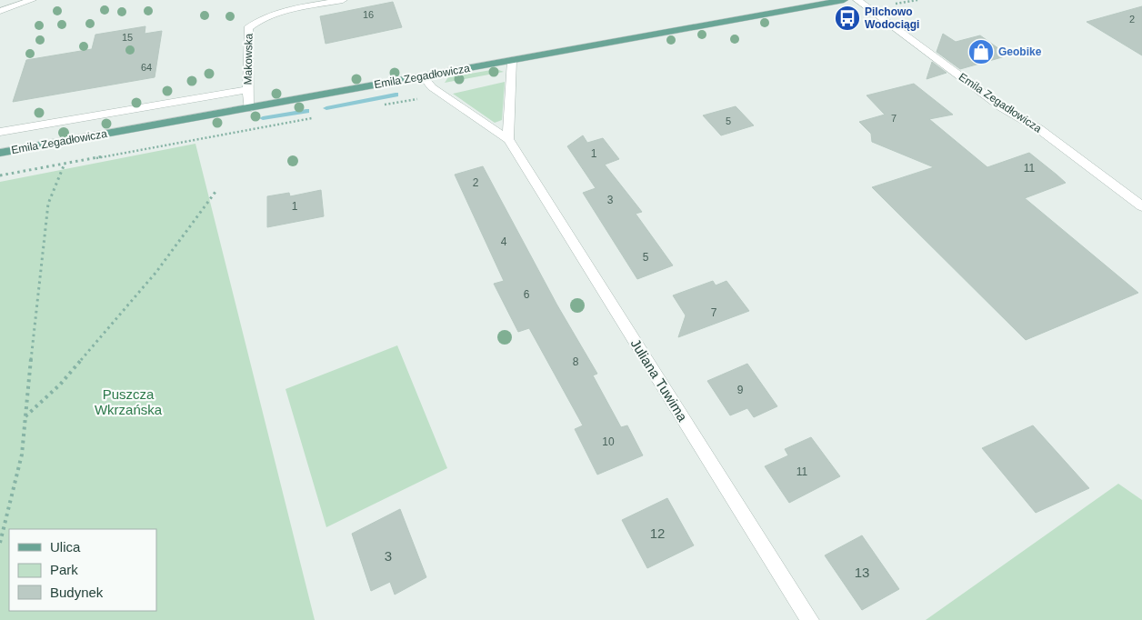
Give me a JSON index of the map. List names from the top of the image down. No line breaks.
{"streets":{"main road":["Emila Zegadłowicza"],"street":["Makowska","Juliana Tuwima"]},"crossings":[["Makowska","Emila Zegadłowicza"],["Emila Zegadłowicza","Juliana Tuwima"]],"parks":["Puszcza Wkrzańska"],"places":{"bus stop":["Pilchowo Wodociągi"],"shop":["Geobike"]},"house_numbers":["16","2","15","64","7","5","1","11","2","3","1","4","5","6","7","8","9","10","11","12","3","13"],"legend":["Ulica","Park","Budynek"]}
